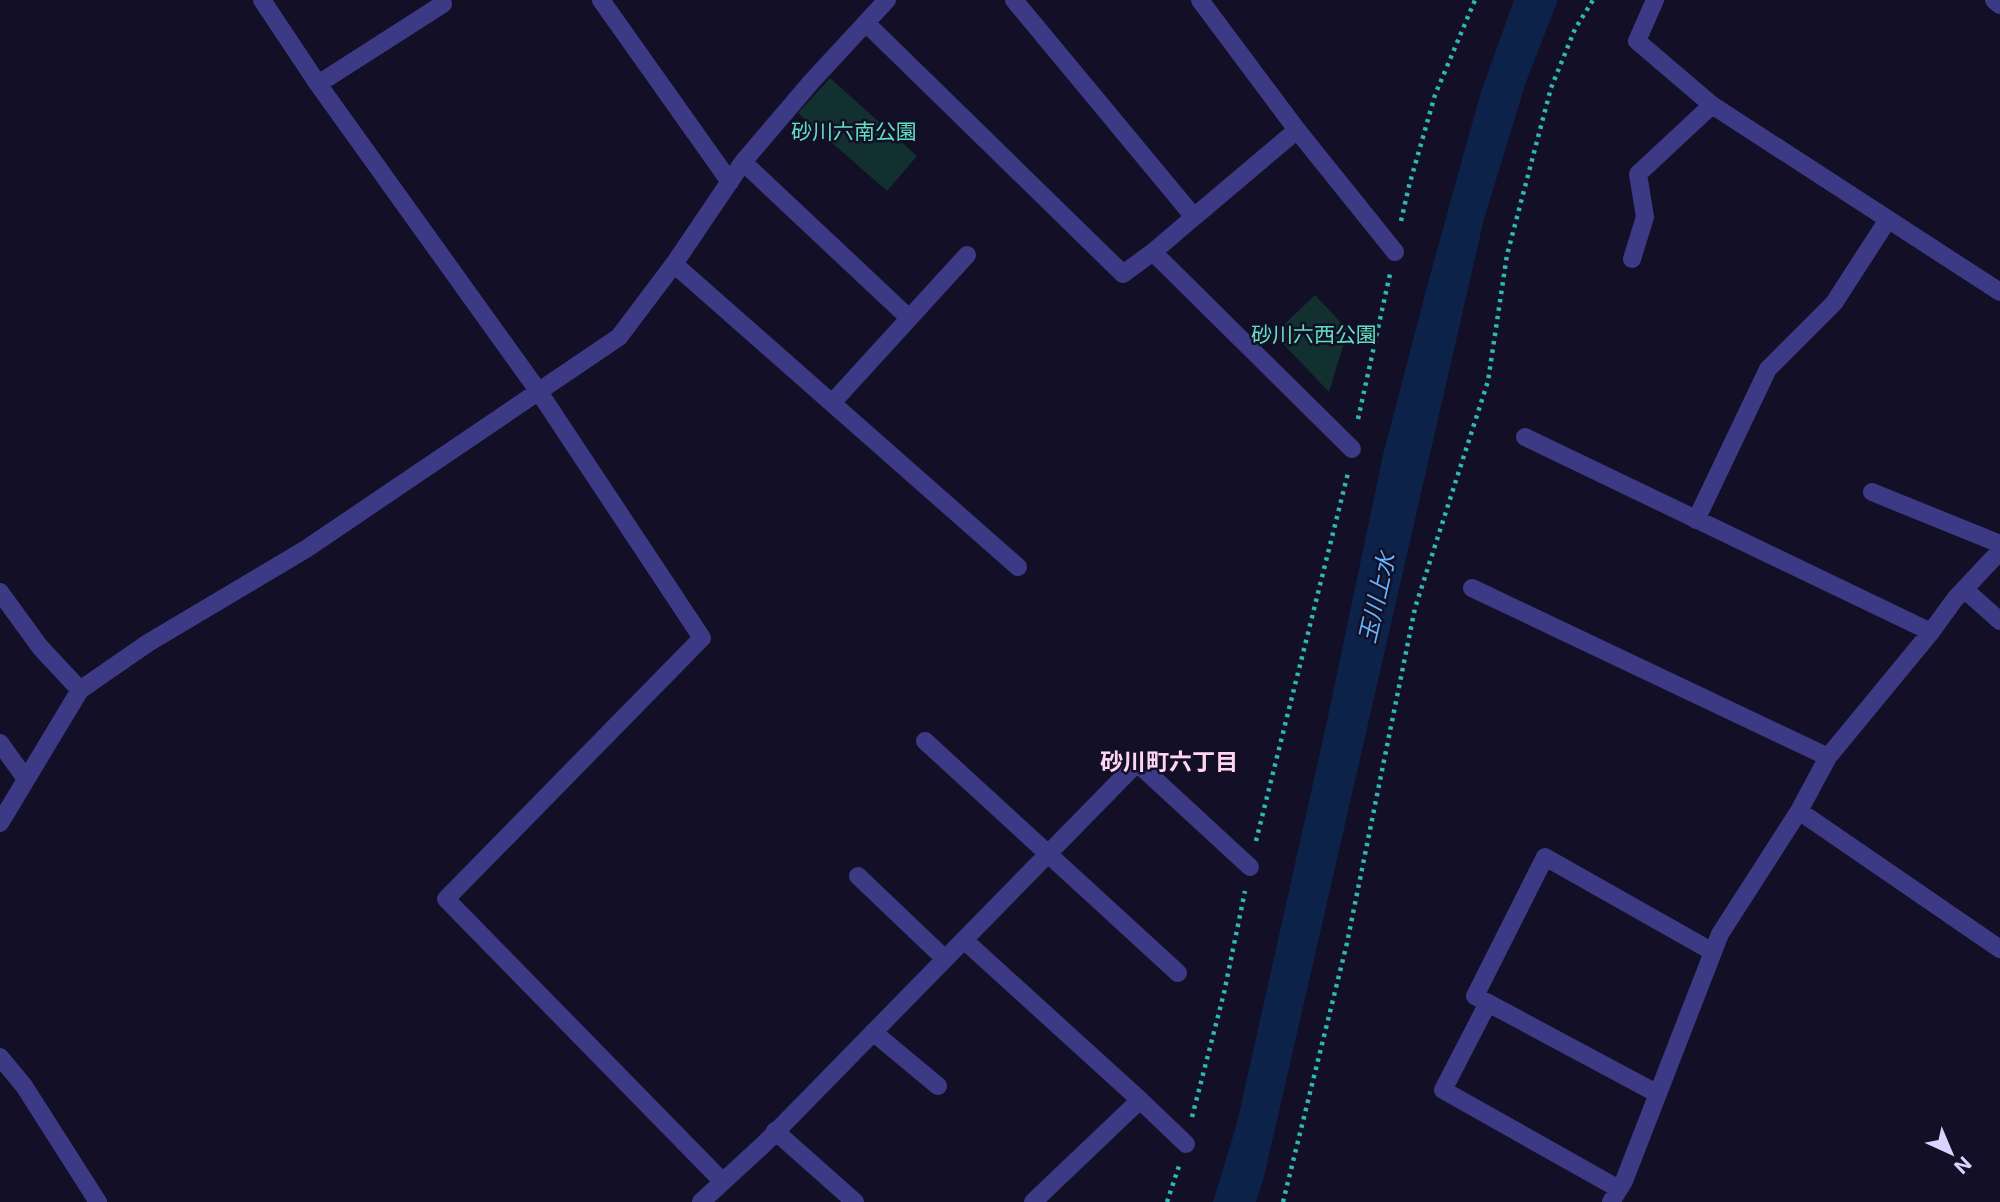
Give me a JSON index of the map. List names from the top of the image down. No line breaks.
{"districts":["砂川町六丁目"],"water":["玉川上水"],"parks":["砂川六南公園","砂川六西公園"],"north":"bottom right"}
